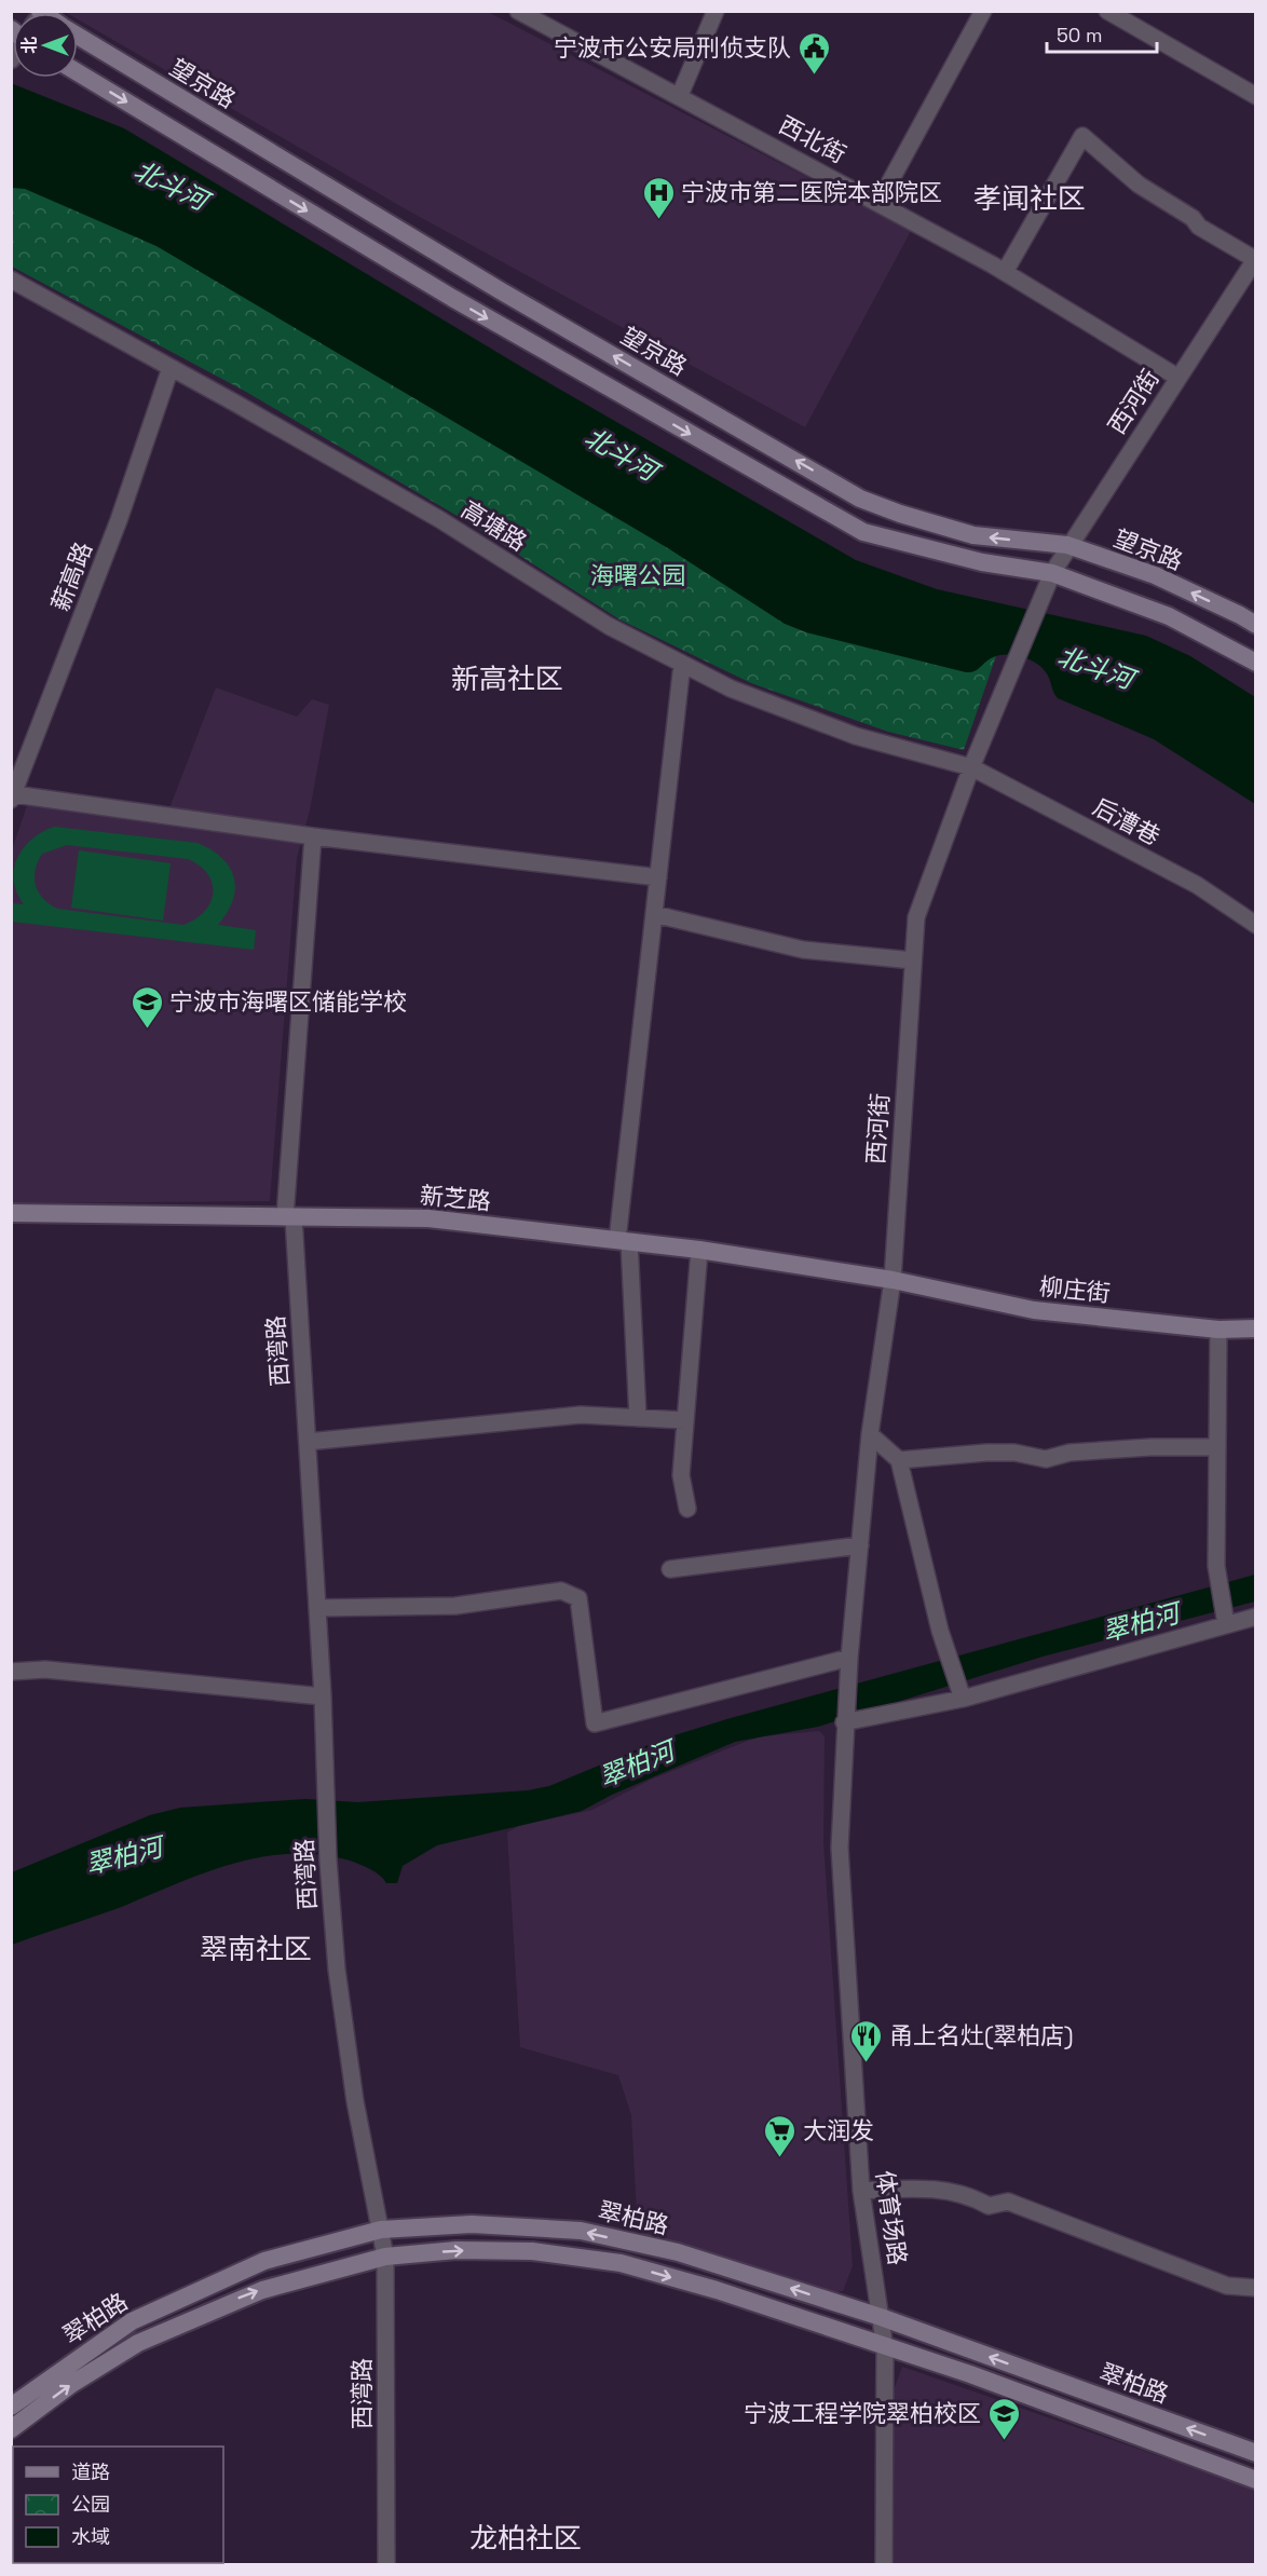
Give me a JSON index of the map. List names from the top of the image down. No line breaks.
{"streets":{"main road":["望京路","新芝路","柳庄街","翠柏路"],"street":["西北街","西河街","高塘路","薪高路","后漕巷","西湾路","体育场路"]},"crossings":[["望京路","西河街"],["西北街","西河街"],["西河街","高塘路"],["西河街","后漕巷"],["西河街","新芝路"],["西河街","柳庄街"],["西河街","体育场路"],["高塘路","薪高路"],["高塘路","后漕巷"],["新芝路","柳庄街"],["新芝路","西湾路"],["西湾路","翠柏路"],["翠柏路","体育场路"]],"districts":["孝闻社区","新高社区","翠南社区","龙柏社区"],"water":["北斗河","翠柏河"],"parks":["海曙公园"],"places":{"public building":["宁波市公安局刑侦支队"],"hospital":["宁波市第二医院本部院区"],"school or university":["宁波市海曙区储能学校","宁波工程学院翠柏校区"],"restaurant":["甬上名灶(翠柏店)"],"supermarket":["大润发"]},"legend":["道路","公园","水域"],"scale_bar":"50 m","north":"left"}
